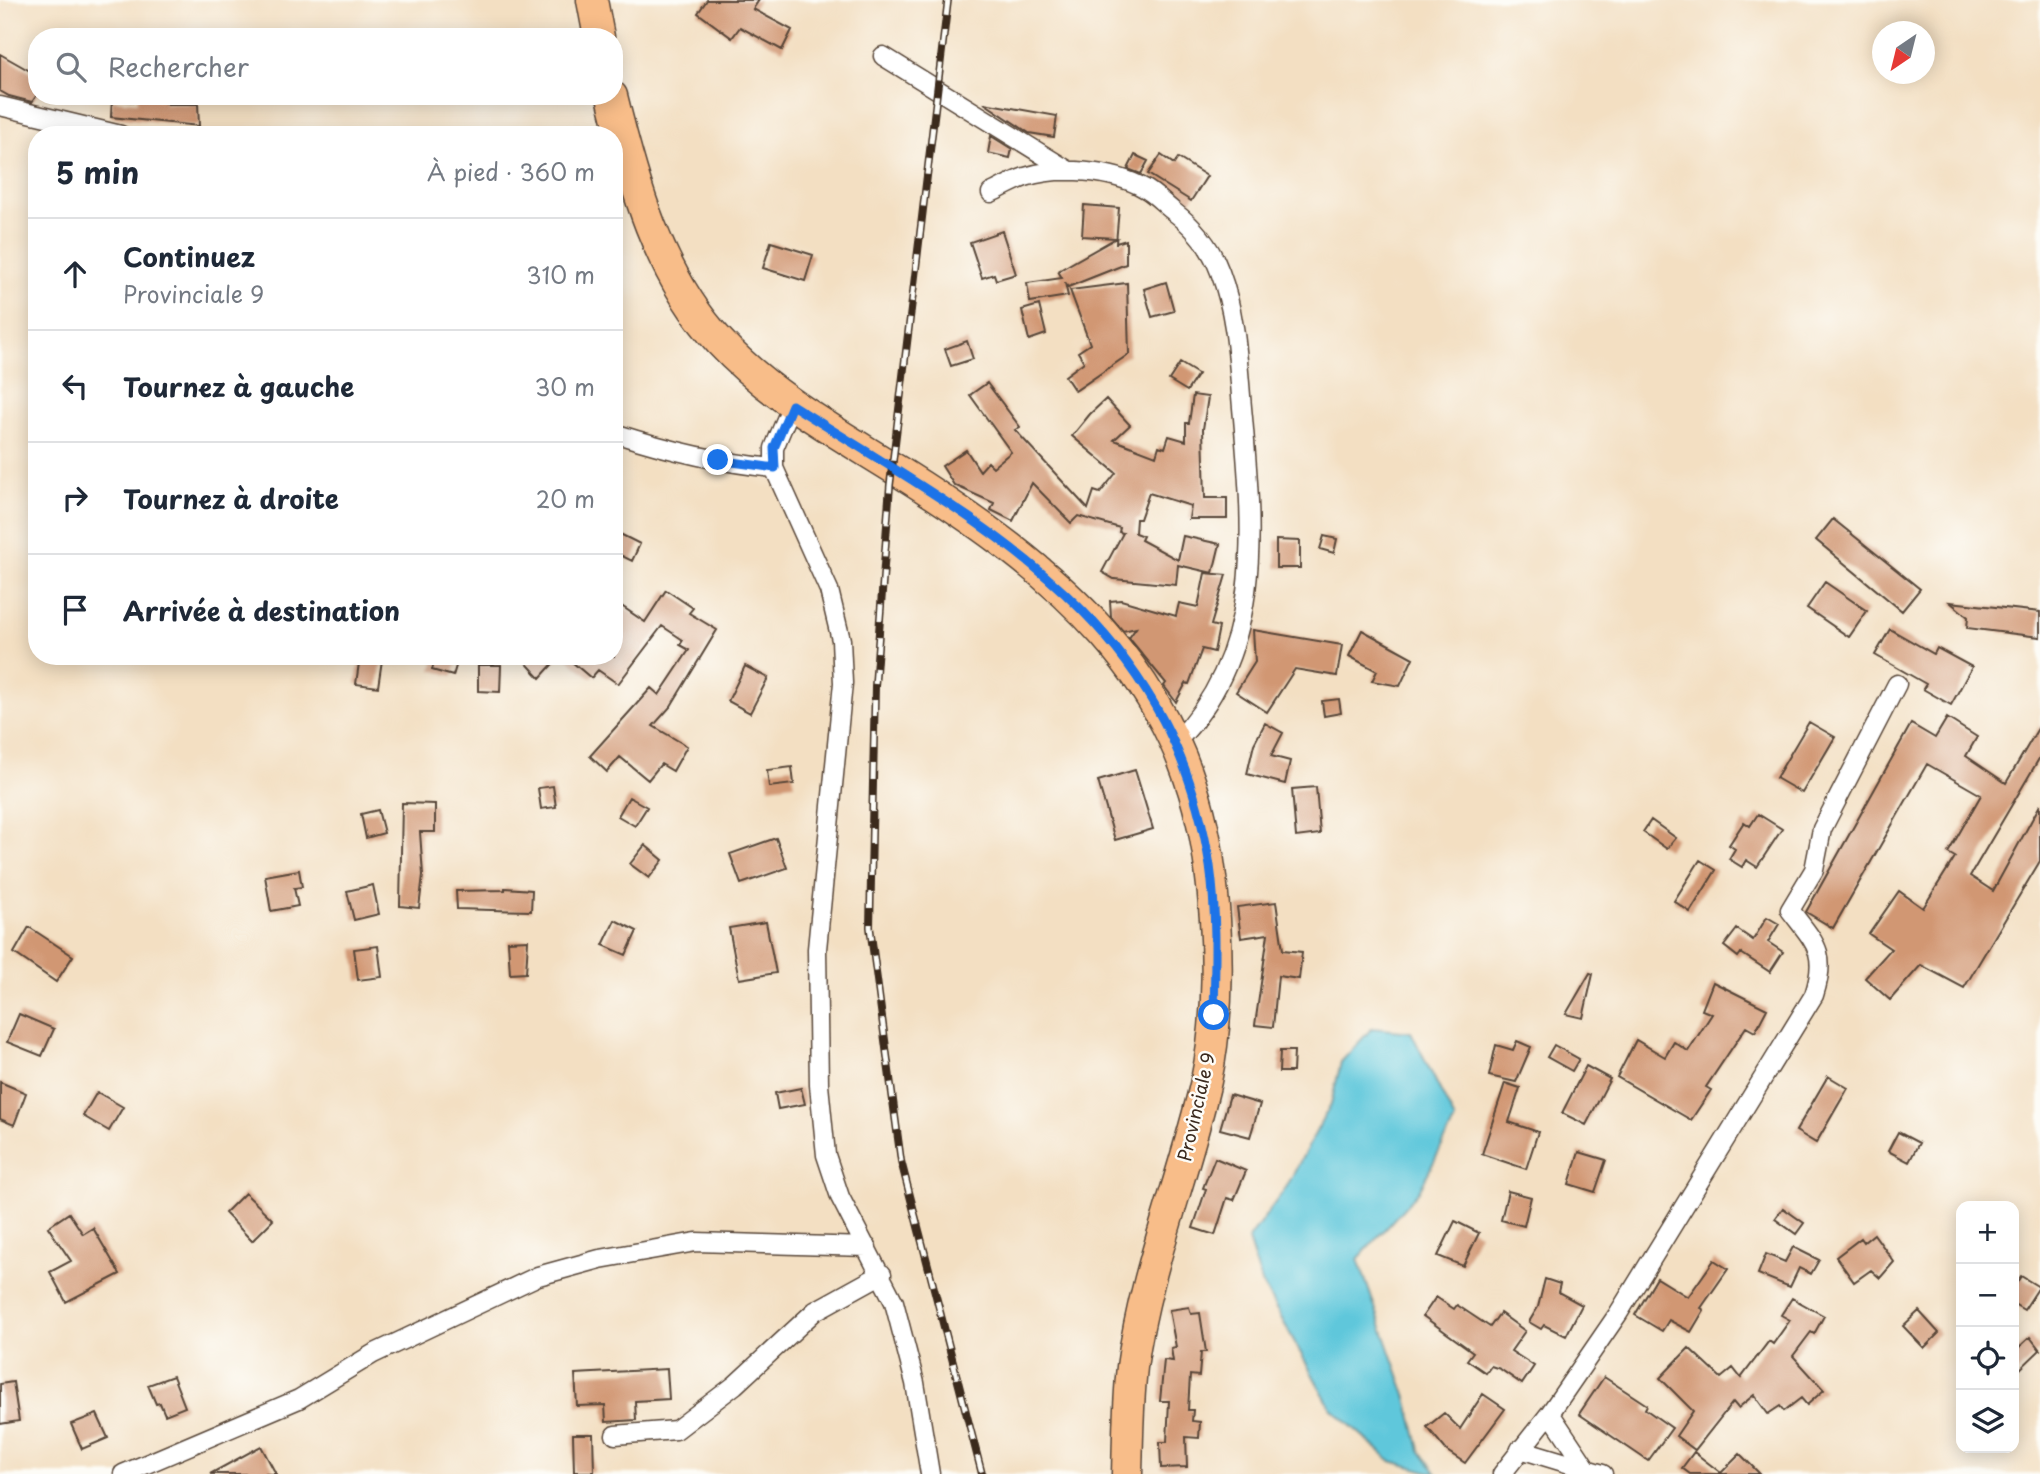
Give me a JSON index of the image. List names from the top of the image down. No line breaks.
{"streets":{"main road":["Provinciale 9"]},"north":"bottom left","page":{"search":"Rechercher","heading":["5 min","À pied · 360 m"],"list":[["Continuez","Provinciale 9","310 m"],["Tournez à gauche","30 m"],["Tournez à droite","20 m"],"Arrivée à destination"],"map_buttons":["+","−"]}}
